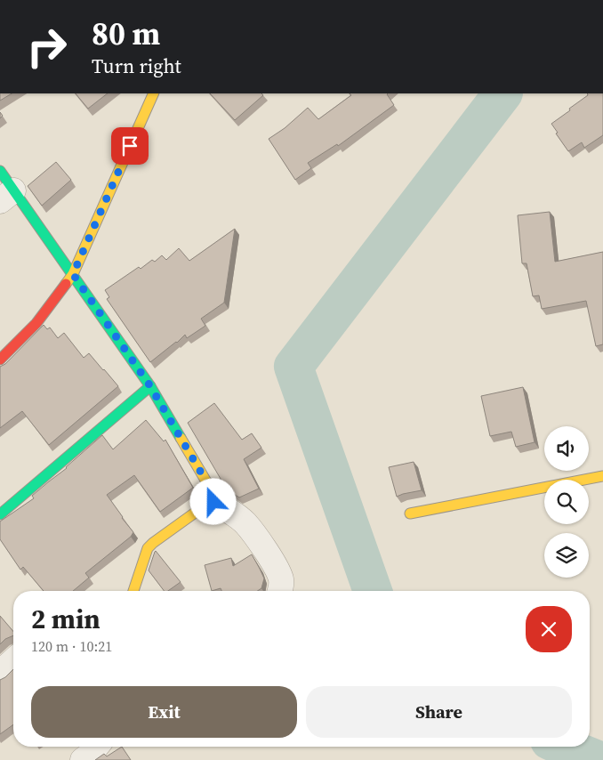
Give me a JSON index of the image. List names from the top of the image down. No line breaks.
{"page":{"turn":["80 m","Turn right"],"heading":["2 min","120 m · 10:21"],"buttons":["Exit","Share"]}}
